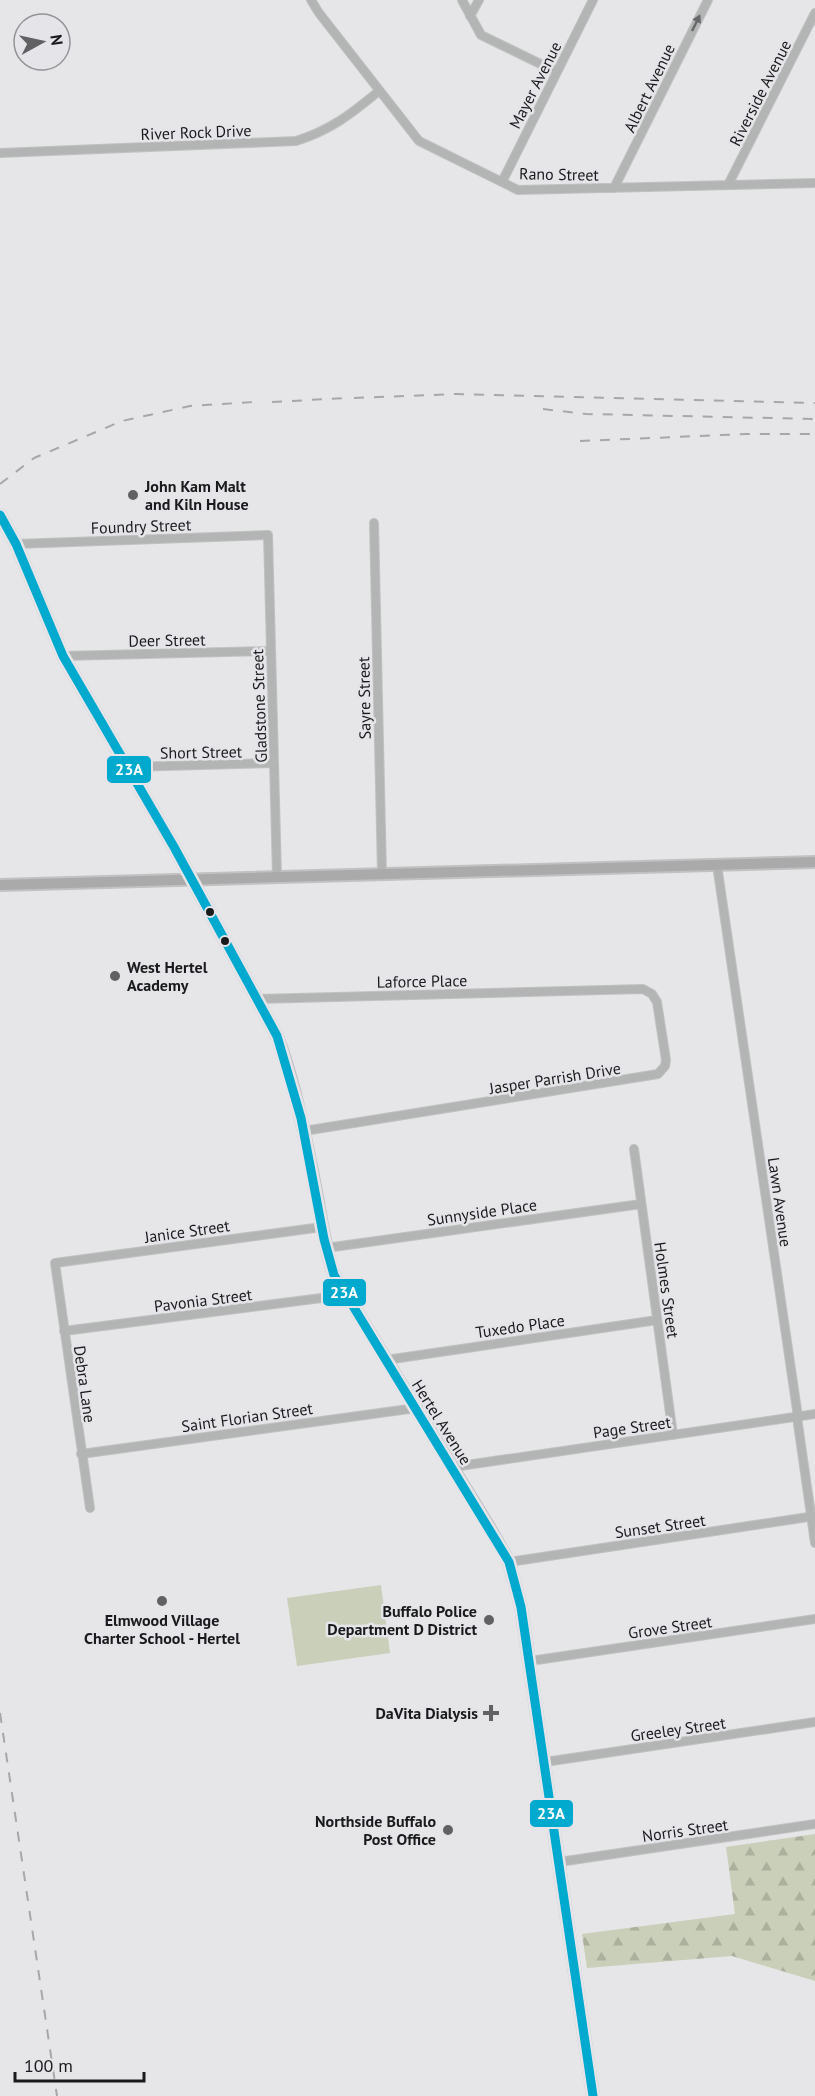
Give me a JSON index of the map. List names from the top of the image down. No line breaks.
{"streets":{"street":["Mayer Avenue","Albert Avenue","Riverside Avenue","River Rock Drive","Rano Street","Foundry Street","Deer Street","Sayre Street","Gladstone Street","Short Street","Laforce Place","Jasper Parrish Drive","Lawn Avenue","Sunnyside Place","Janice Street","Holmes Street","Pavonia Street","Tuxedo Place","Debra Lane","Saint Florian Street","Hertel Avenue","Page Street","Sunset Street","Grove Street","Greeley Street","Norris Street"]},"crossings":[["Mayer Avenue","Rano Street"],["Albert Avenue","Rano Street"],["Riverside Avenue","Rano Street"],["River Rock Drive","Rano Street"],["Foundry Street","Gladstone Street"],["Foundry Street","Hertel Avenue"],["Deer Street","Gladstone Street"],["Deer Street","Hertel Avenue"],["Gladstone Street","Short Street"],["Short Street","Hertel Avenue"],["Laforce Place","Jasper Parrish Drive"],["Laforce Place","Hertel Avenue"],["Jasper Parrish Drive","Hertel Avenue"],["Lawn Avenue","Page Street"],["Lawn Avenue","Sunset Street"],["Sunnyside Place","Holmes Street"],["Sunnyside Place","Hertel Avenue"],["Janice Street","Debra Lane"],["Janice Street","Hertel Avenue"],["Holmes Street","Tuxedo Place"],["Holmes Street","Page Street"],["Pavonia Street","Debra Lane"],["Pavonia Street","Hertel Avenue"],["Tuxedo Place","Hertel Avenue"],["Debra Lane","Saint Florian Street"],["Saint Florian Street","Hertel Avenue"],["Hertel Avenue","Page Street"],["Hertel Avenue","Sunset Street"],["Hertel Avenue","Grove Street"],["Hertel Avenue","Greeley Street"],["Hertel Avenue","Norris Street"]],"one_way":["Albert Avenue"],"places":{"other":["John Kam Malt and Kiln House","West Hertel Academy","Elmwood Village Charter School - Hertel","Buffalo Police Department D District","Northside Buffalo Post Office"],"health":["DaVita Dialysis"]},"lines":["transit line 23A"],"scale_bar":"100 m","north":"right"}
